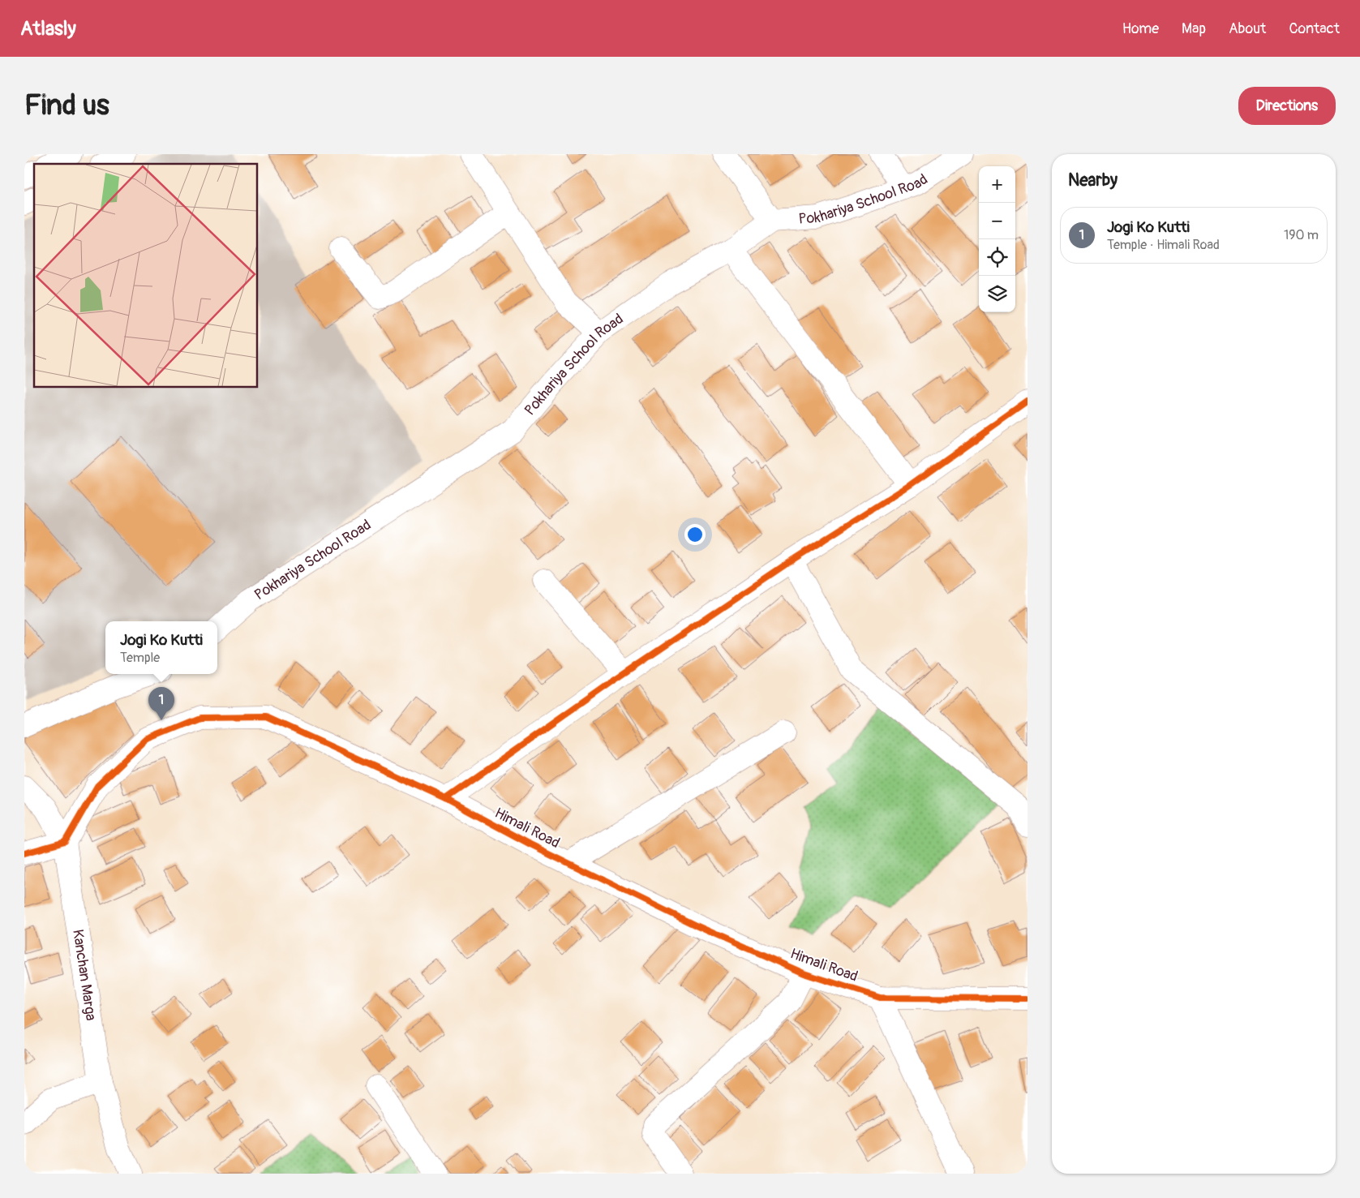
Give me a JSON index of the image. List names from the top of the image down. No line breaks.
{"streets":{"street":["Pokhariya School Road","Himali Road","Kanchan Marga"]},"crossings":[["Himali Road","Kanchan Marga"]],"page":{"header":"Atlasly","nav":["Home","Map","About","Contact"],"buttons":"Directions","title":"Find us","heading":"Nearby","map_buttons":["+","−"],"list":[{"mark":"1","name":"Jogi Ko Kutti","note":"Temple · Himali Road","value":"190 m"}],"popup":["Jogi Ko Kutti","Temple"],"pins":"1"}}
